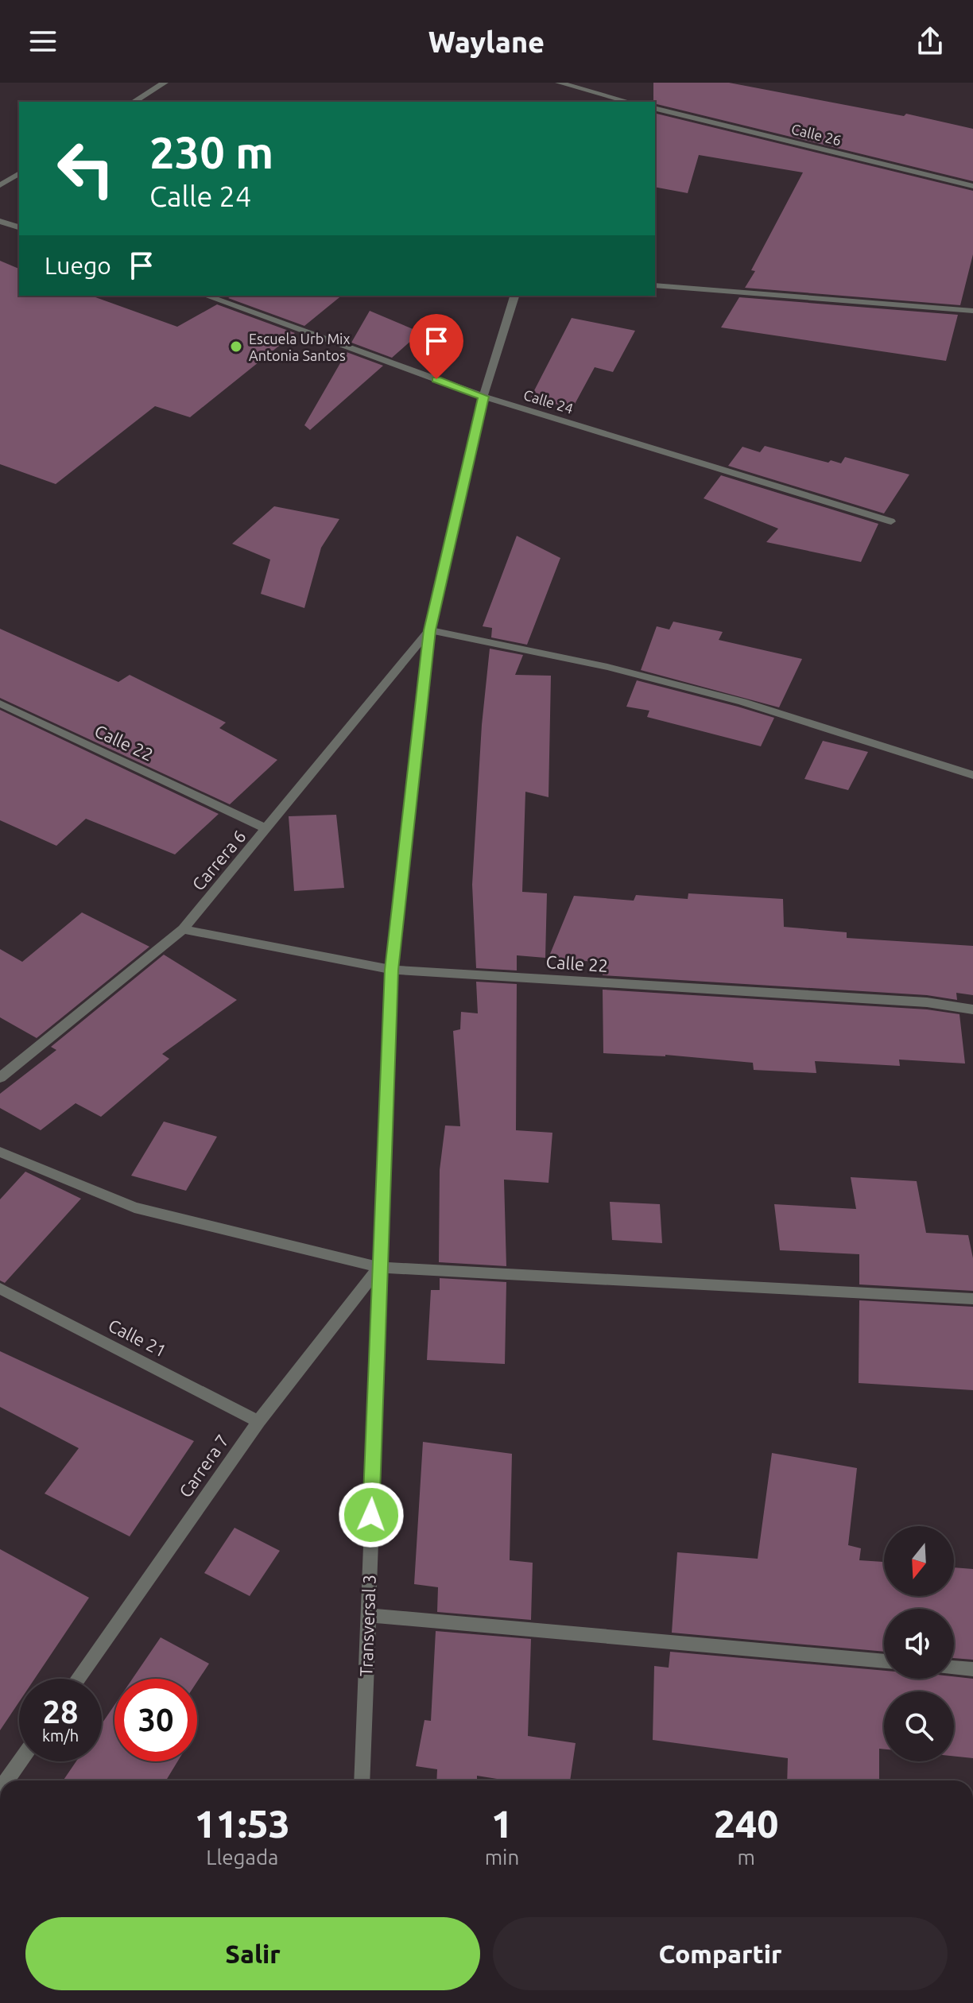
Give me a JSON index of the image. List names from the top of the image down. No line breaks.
{"streets":{"street":["Calle 26","Calle 24","Calle 22","Carrera 6","Calle 21","Carrera 7","Transversal 3"]},"crossings":[["Calle 24","Transversal 3"],["Calle 22","Carrera 6"],["Calle 22","Transversal 3"],["Carrera 6","Transversal 3"],["Calle 21","Carrera 7"],["Carrera 7","Transversal 3"]],"places":["Escuela Urb Mix Antonia Santos"],"north":"bottom","page":{"header":"Waylane","turn":["230 m","Calle 24"],"then":"Luego","speed":"28 km/h","limit":"30","eta":["11:53","Llegada","1","min","240","m"],"buttons":["Salir","Compartir"]}}
